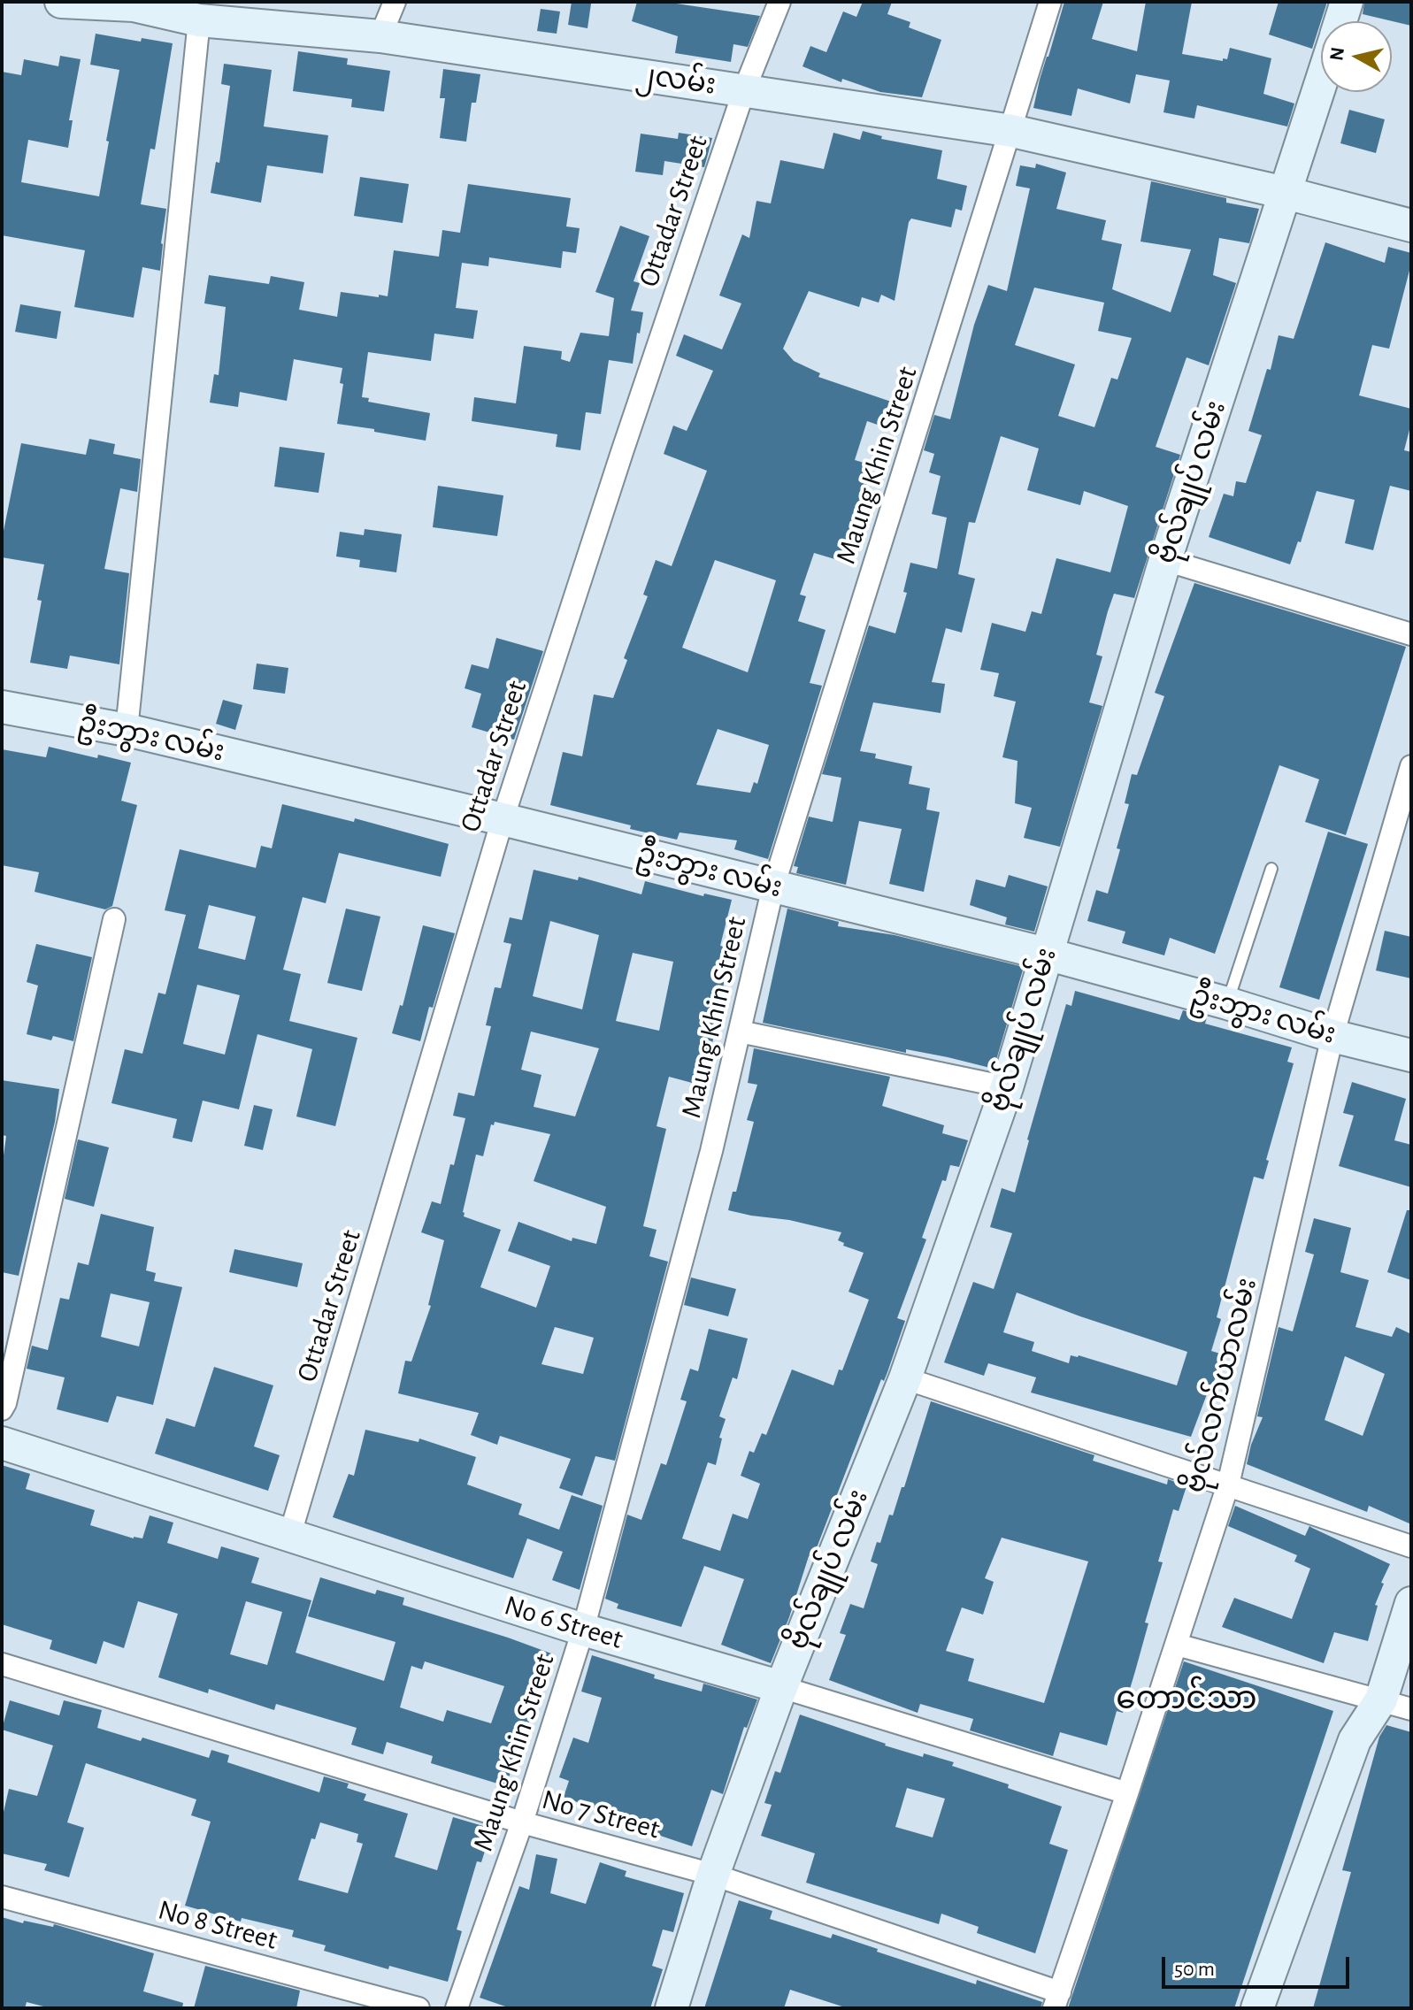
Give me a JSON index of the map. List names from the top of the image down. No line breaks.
{"streets":{"street":["၂လမ်း","Ottadar Street","Maung Khin Street","ဗိုလ်ချုပ် လမ်း","ဦးဘွား လမ်း","ဗိုလ်လက်ယာလမ်း","No 6 Street","No 7 Street","No 8 Street"]},"crossings":[["၂လမ်း","Ottadar Street"],["၂လမ်း","Maung Khin Street"],["၂လမ်း","ဗိုလ်ချုပ် လမ်း"],["Ottadar Street","ဦးဘွား လမ်း"],["Ottadar Street","No 6 Street"],["Maung Khin Street","ဦးဘွား လမ်း"],["Maung Khin Street","No 6 Street"],["Maung Khin Street","No 7 Street"],["ဗိုလ်ချုပ် လမ်း","ဦးဘွား လမ်း"],["ဗိုလ်ချုပ် လမ်း","No 6 Street"],["ဗိုလ်ချုပ် လမ်း","No 7 Street"],["ဦးဘွား လမ်း","ဗိုလ်လက်ယာလမ်း"],["ဗိုလ်လက်ယာလမ်း","No 6 Street"],["ဗိုလ်လက်ယာလမ်း","No 7 Street"]],"districts":["တောင်သာ"],"scale_bar":"50 m","north":"left"}
